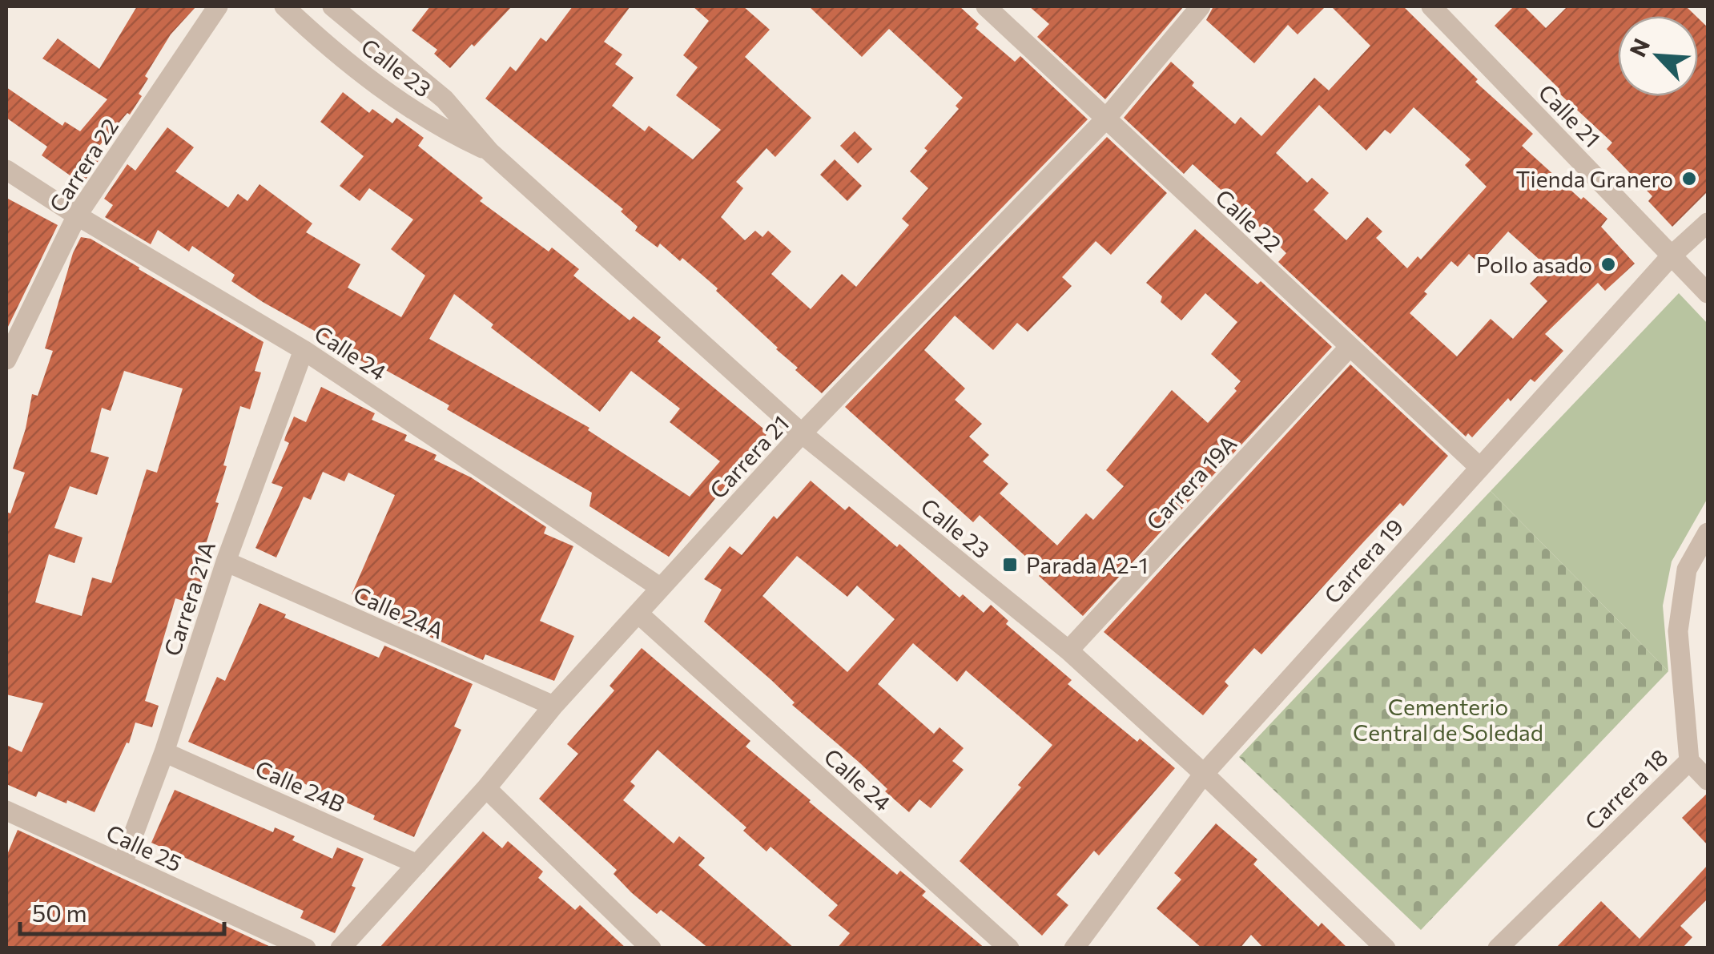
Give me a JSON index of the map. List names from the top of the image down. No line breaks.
{"streets":{"street":["Calle 23","Calle 21","Carrera 22","Calle 22","Calle 24","Carrera 21","Carrera 19A","Carrera 19","Carrera 21A","Calle 24A","Calle 24B","Carrera 18","Calle 25"]},"crossings":[["Calle 23","Carrera 21"],["Calle 23","Carrera 19A"],["Calle 23","Carrera 19"],["Calle 21","Carrera 19"],["Carrera 22","Calle 24"],["Calle 22","Carrera 21"],["Calle 22","Carrera 19A"],["Calle 22","Carrera 19"],["Calle 24","Carrera 21"],["Calle 24","Carrera 21A"],["Carrera 21","Calle 24A"],["Carrera 21","Calle 24B"],["Carrera 21A","Calle 24A"],["Carrera 21A","Calle 24B"],["Carrera 21A","Calle 25"]],"parks":["Cementerio Central de Soledad"],"places":{"other":["Tienda Granero","Pollo asado"],"transit":["Parada A2-1"]},"scale_bar":"50 m","north":"top left"}
